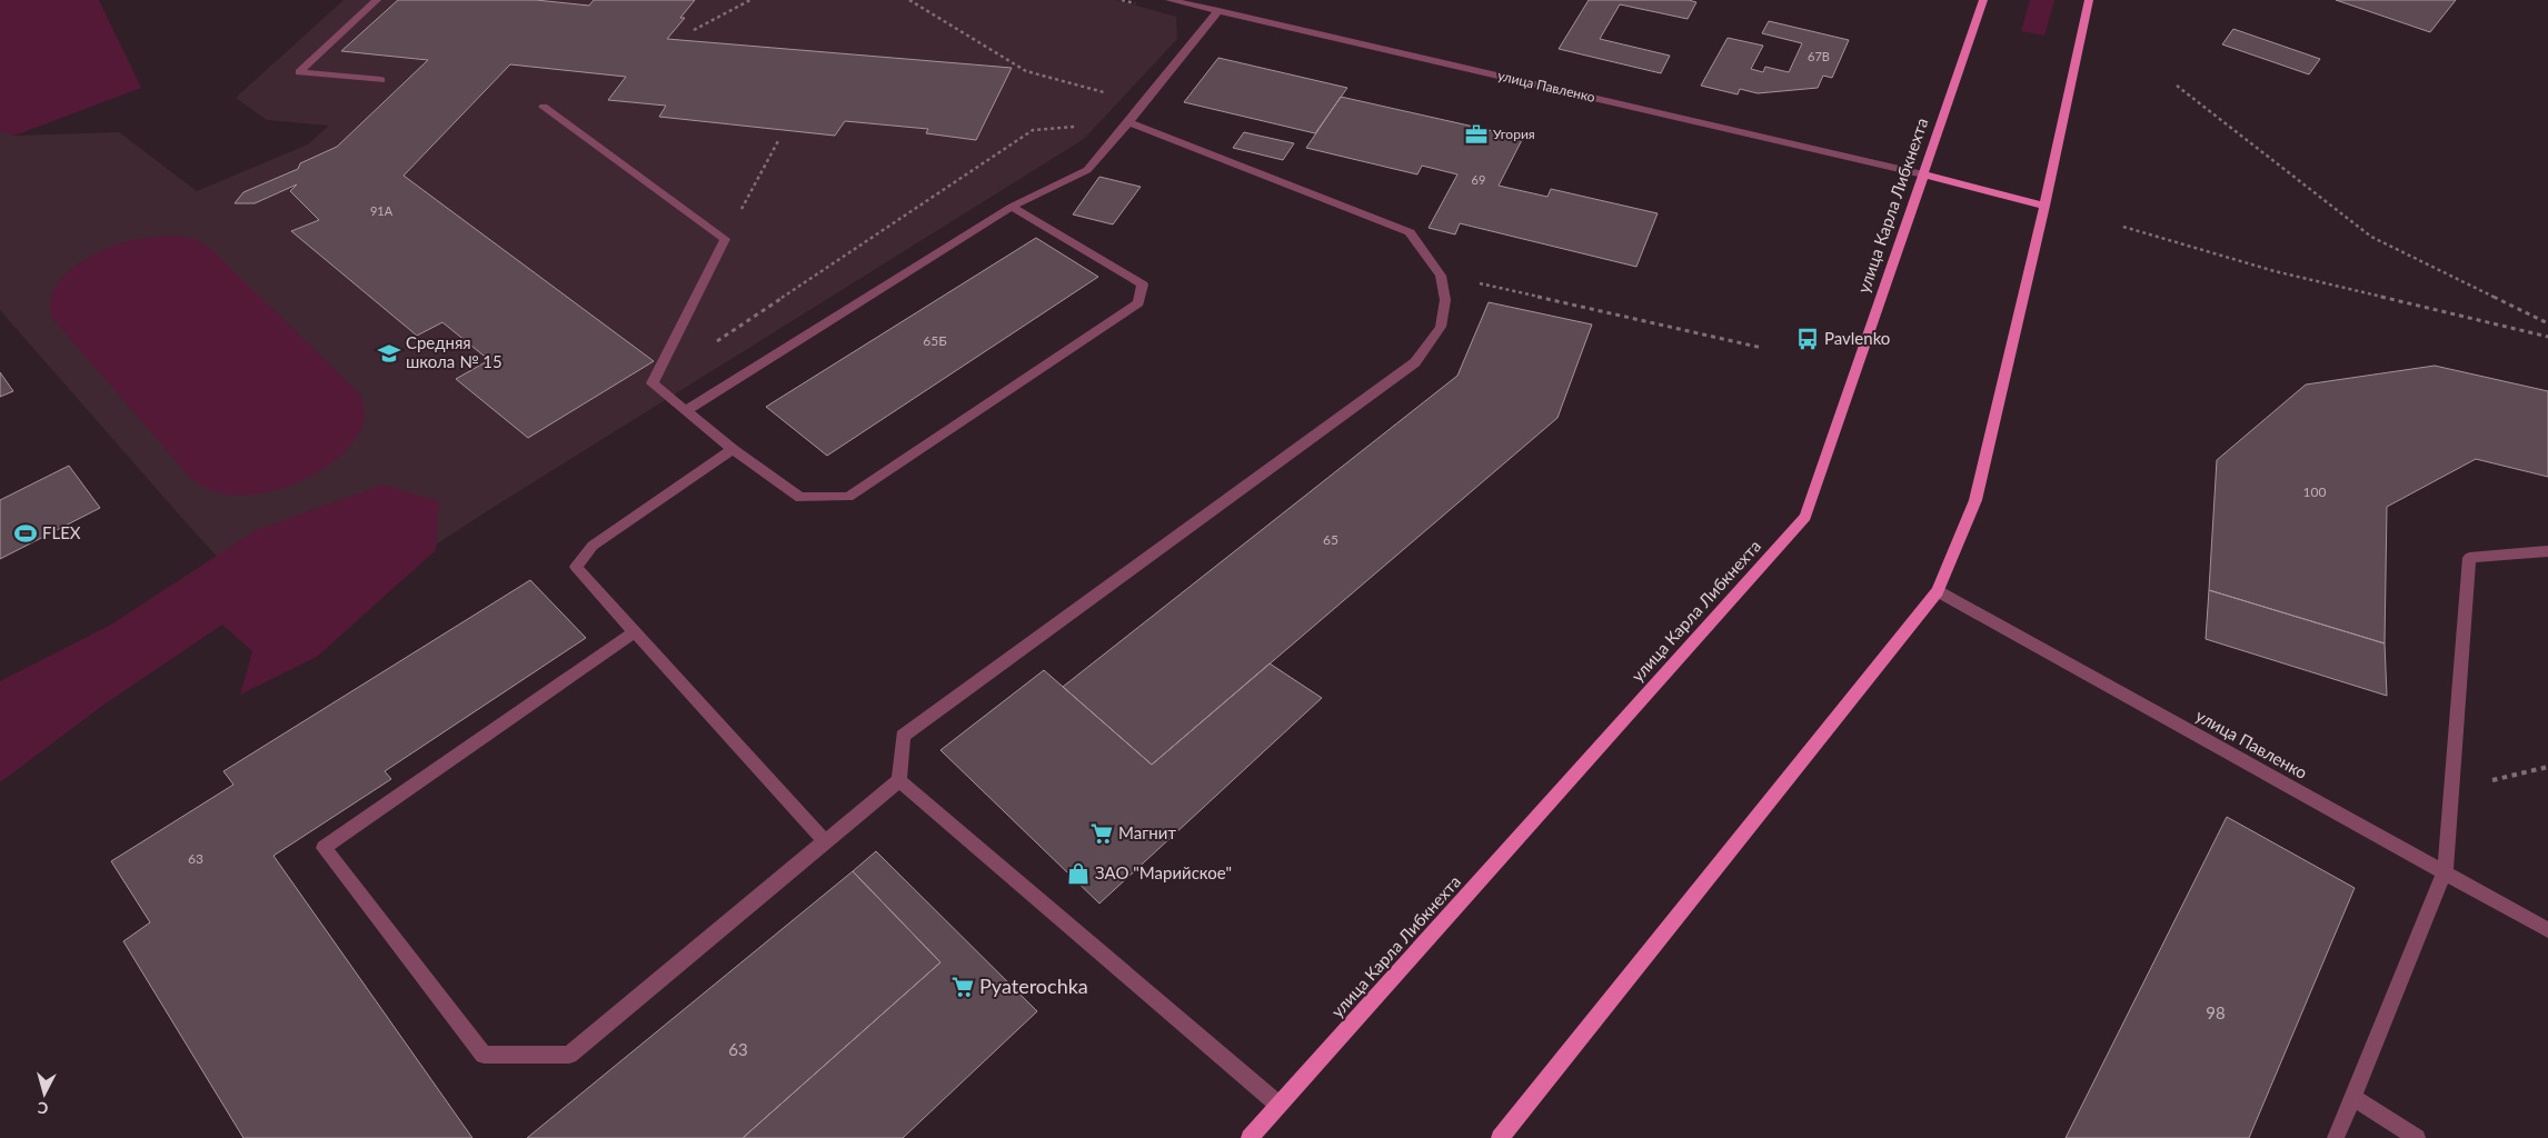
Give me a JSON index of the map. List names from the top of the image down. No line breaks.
{"streets":{"main road":["улица Карла Либкнехта"],"street":["улица Павленко"]},"crossings":[["улица Павленко","улица Карла Либкнехта"]],"places":{"office":["Угория"],"bus stop":["Pavlenko"],"school or university":["Средняя школа № 15"],"sports":["FLEX"],"supermarket":["Магнит","Pyaterochka"],"shop":["ЗАО \"Марийское\""]},"house_numbers":["67В","69","91А","65Б","100","65","63","98","63"],"north":"bottom"}
